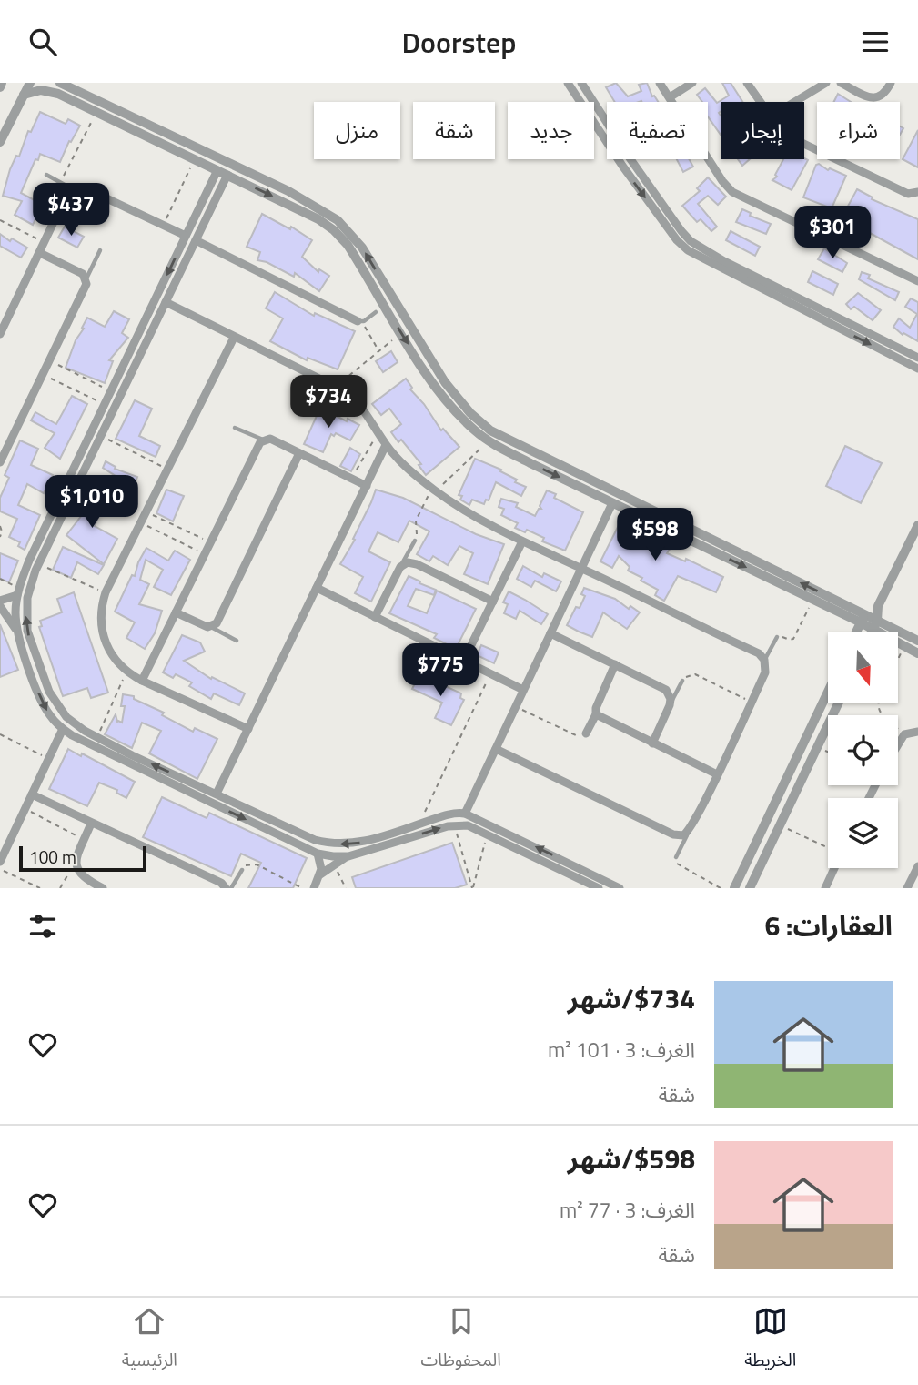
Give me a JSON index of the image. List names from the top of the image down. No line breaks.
{"scale_bar":"100 m","north":"bottom","page":{"header":"Doorstep","chip":["شراء","إيجار","تصفية","جديد","شقة","منزل"],"price":["$437","$301","$734","$1,010","$598","$775"],"scale":"100 m","heading":"العقارات: 6","list":[{"name":"$734/شهر","note":"الغرف: 3 · 101 m² · شقة"},{"name":"$598/شهر","note":"الغرف: 3 · 77 m² · شقة"}],"tabs":["الخريطة","المحفوظات","الرئيسية"]}}
